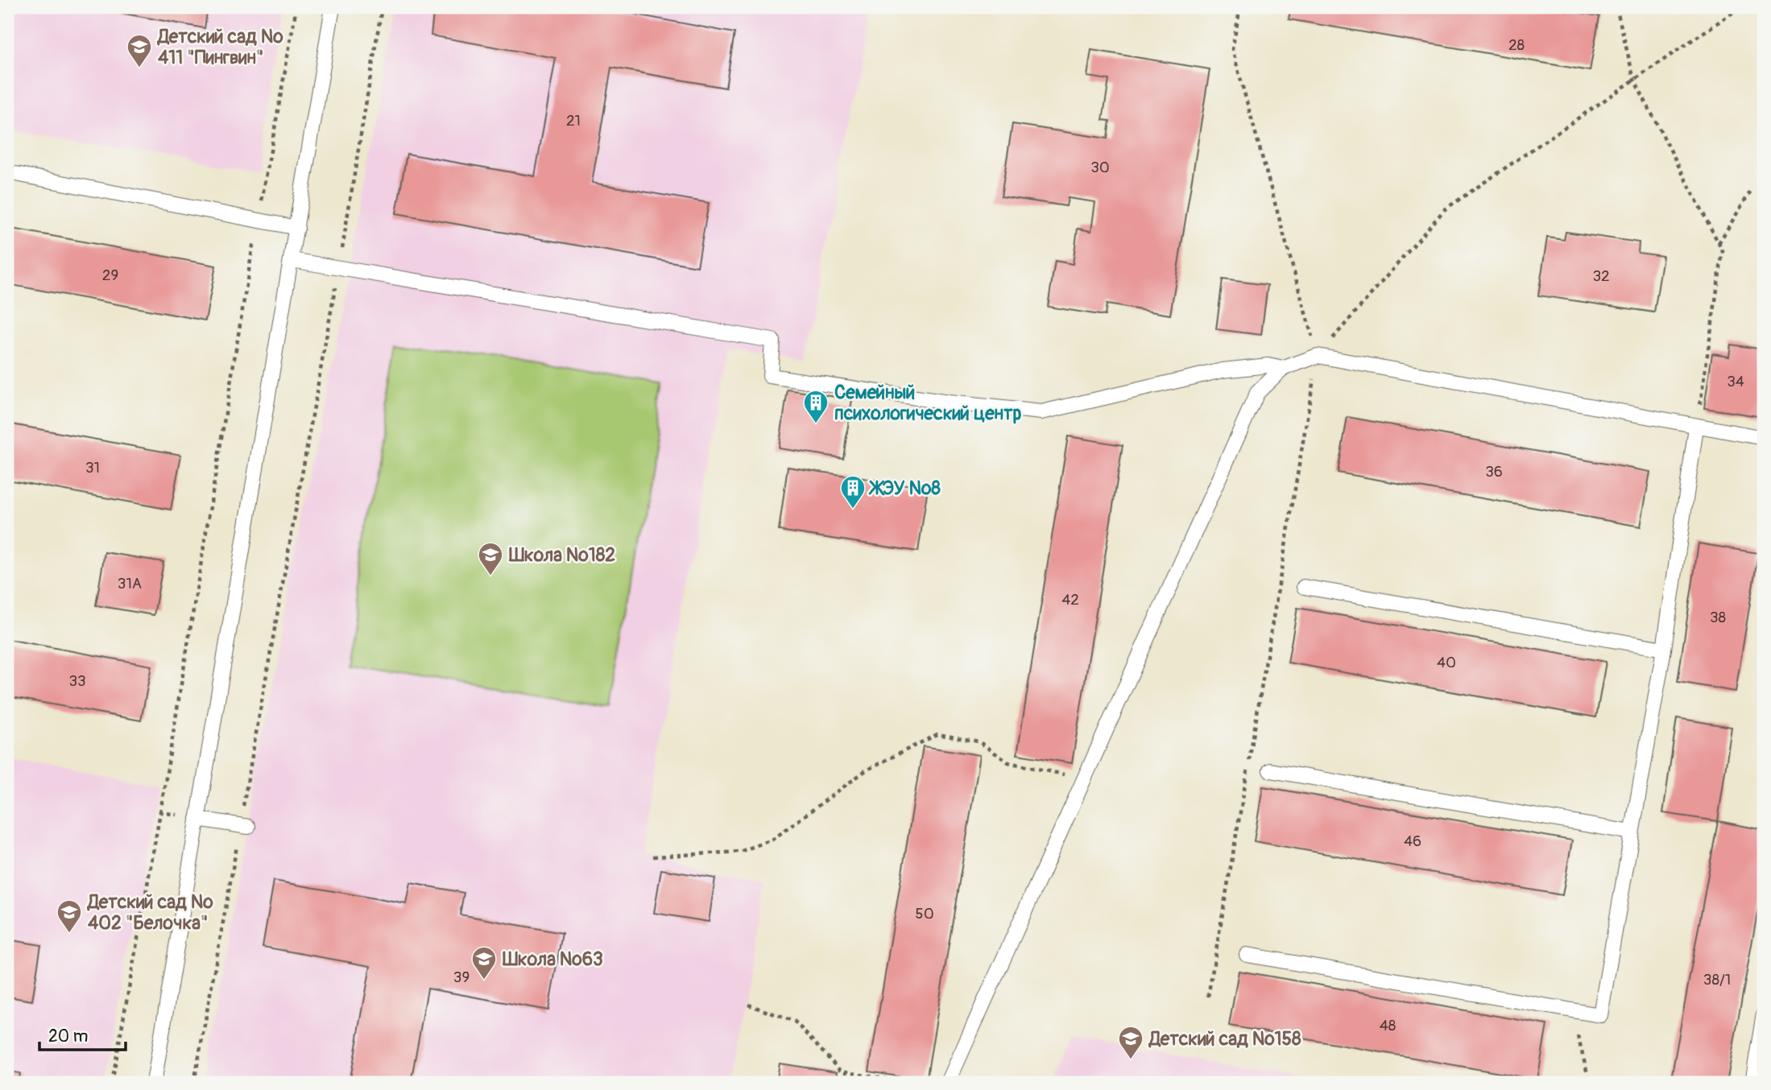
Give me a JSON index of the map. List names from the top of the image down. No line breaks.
{"places":{"school or university":["Детский сад № 411 \"Пингвин\"","Школа №182","Детский сад № 402 \"Белочка\"","Школа №63","Детский сад №158"],"building":["Семейный психологический центр","ЖЭУ №8"]},"house_numbers":["28","21","30","29","32","34","31","36","31А","42","38","40","33","46","50","39","38/1","48"],"scale_bar":"20 m"}
